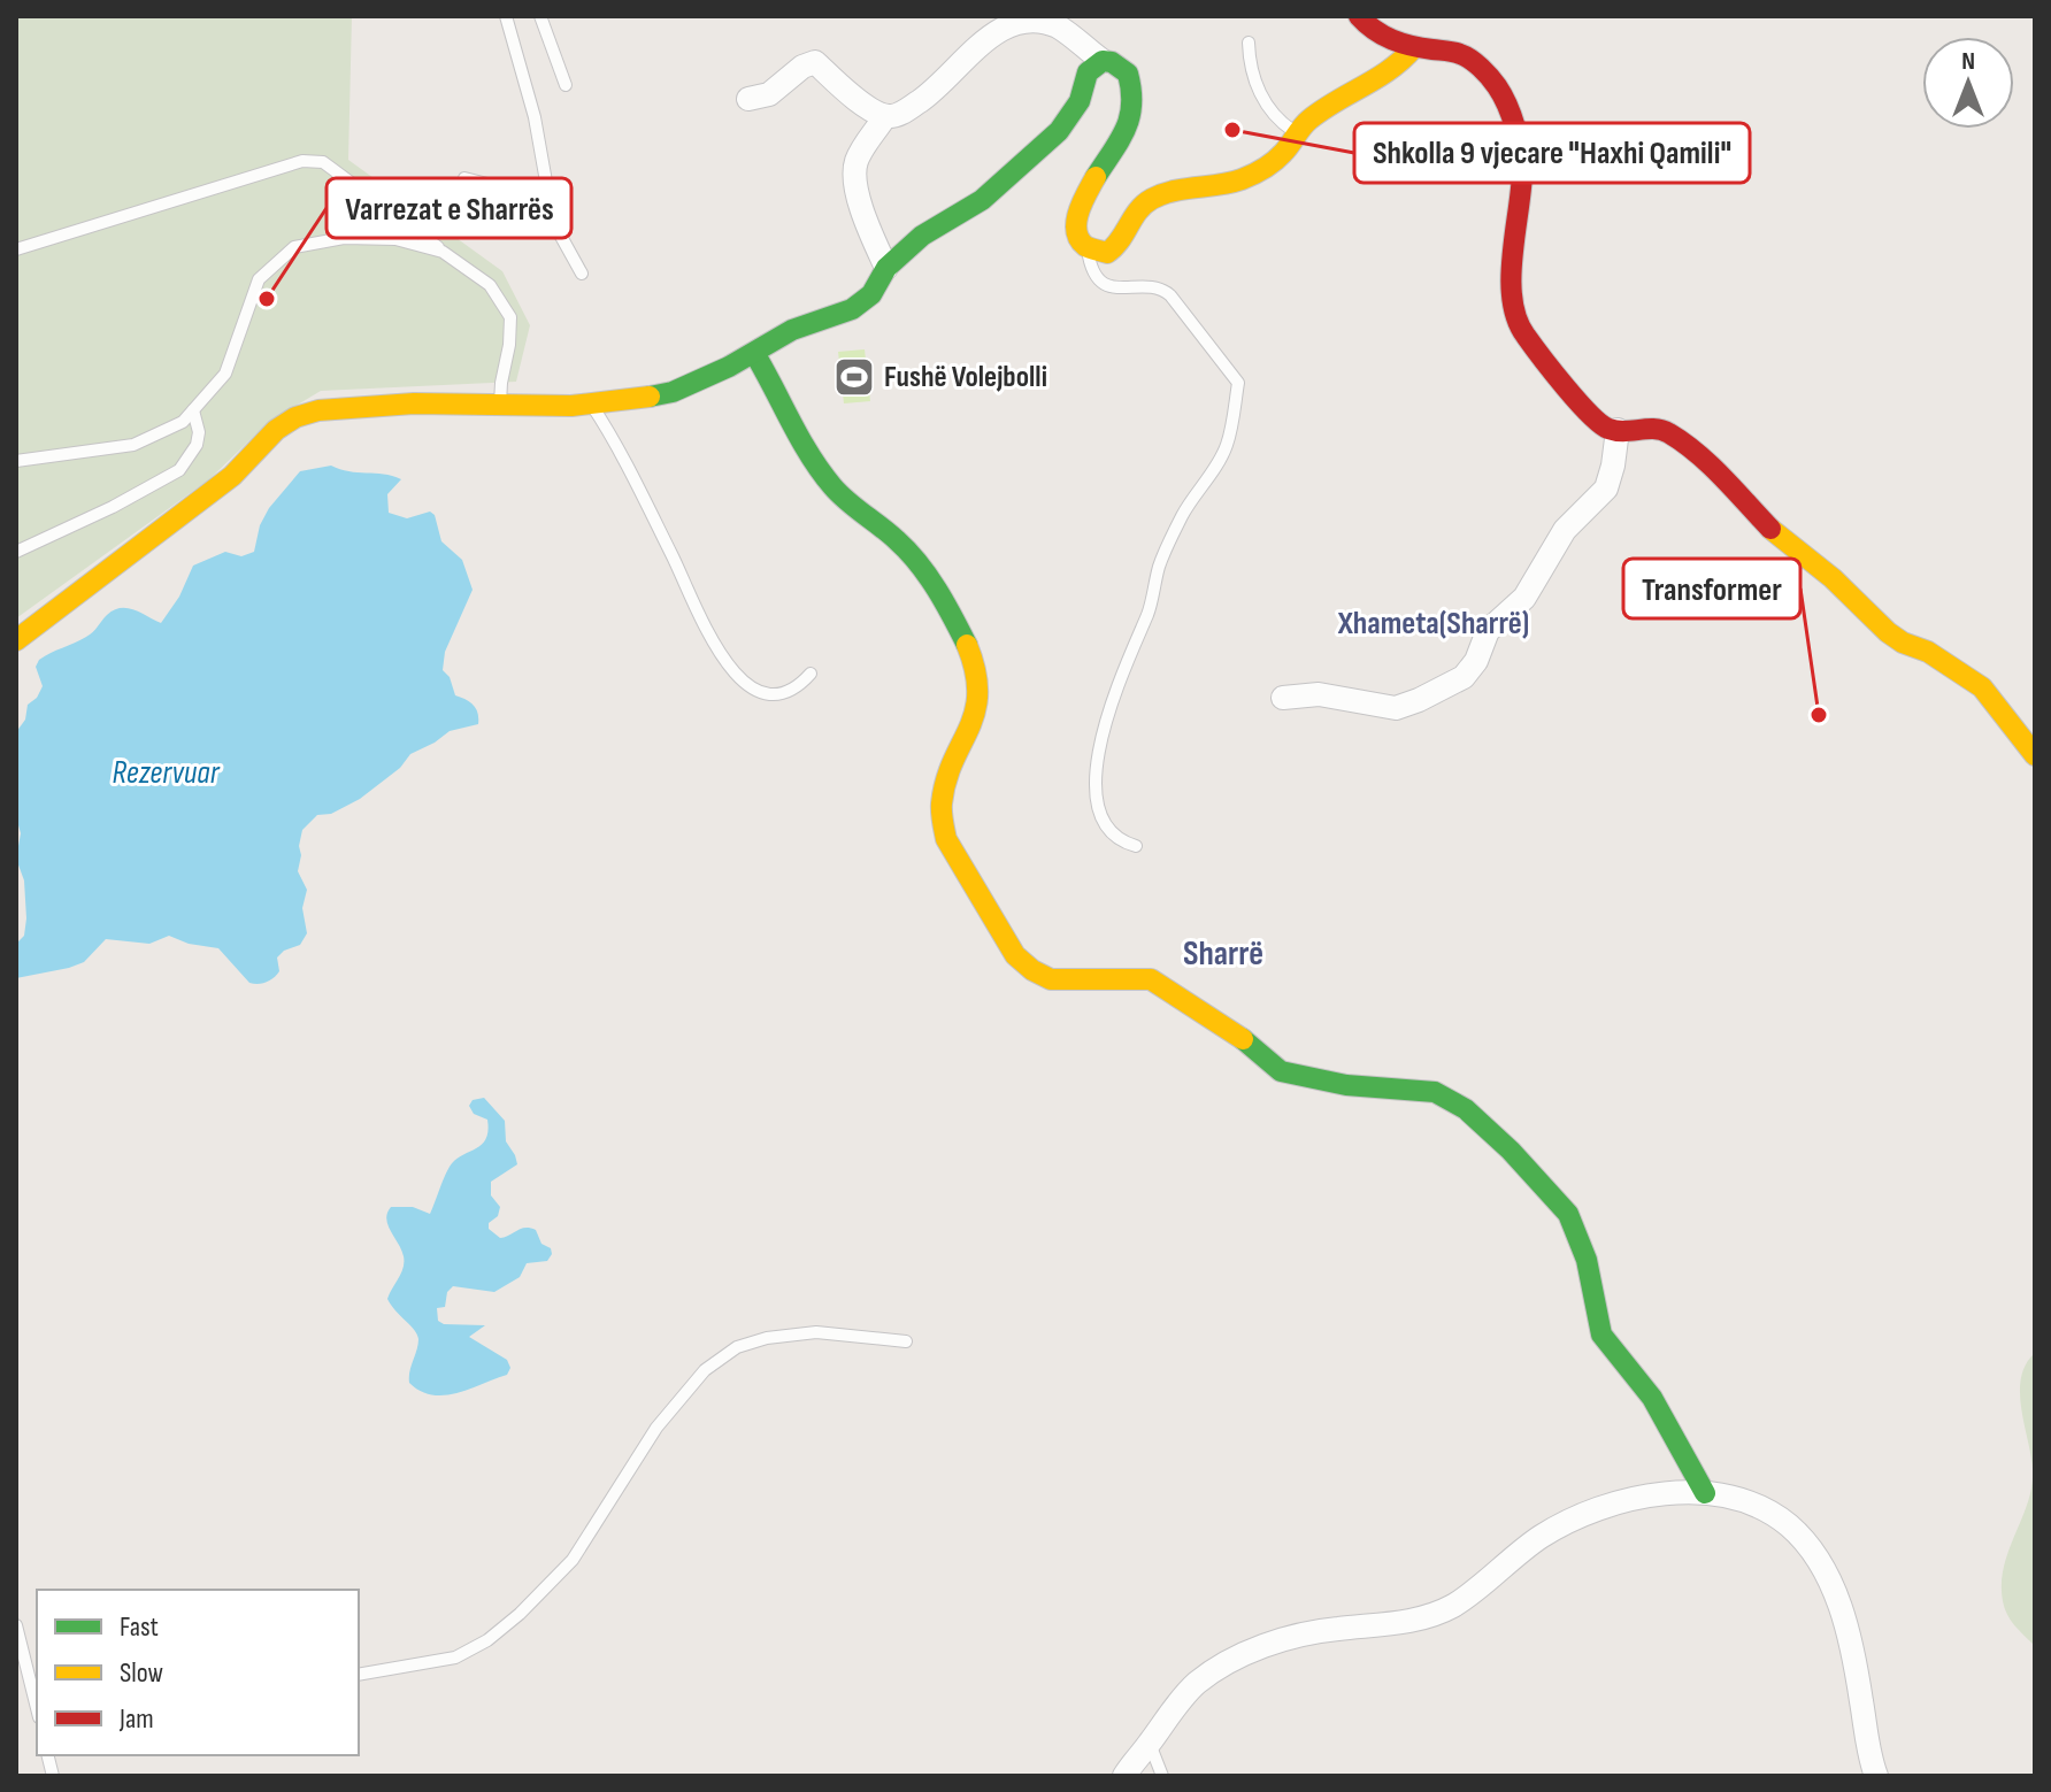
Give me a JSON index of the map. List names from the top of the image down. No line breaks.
{"districts":["Xhameta(Sharrë)","Sharrë"],"water":["Rezervuar"],"places":{"other":["Shkolla 9 vjecare \"Haxhi Qamili\"","Varrezat e Sharrës","Transformer"],"sports":["Fushë Volejbolli"]},"legend":["Fast","Slow","Jam"],"north":"top"}
